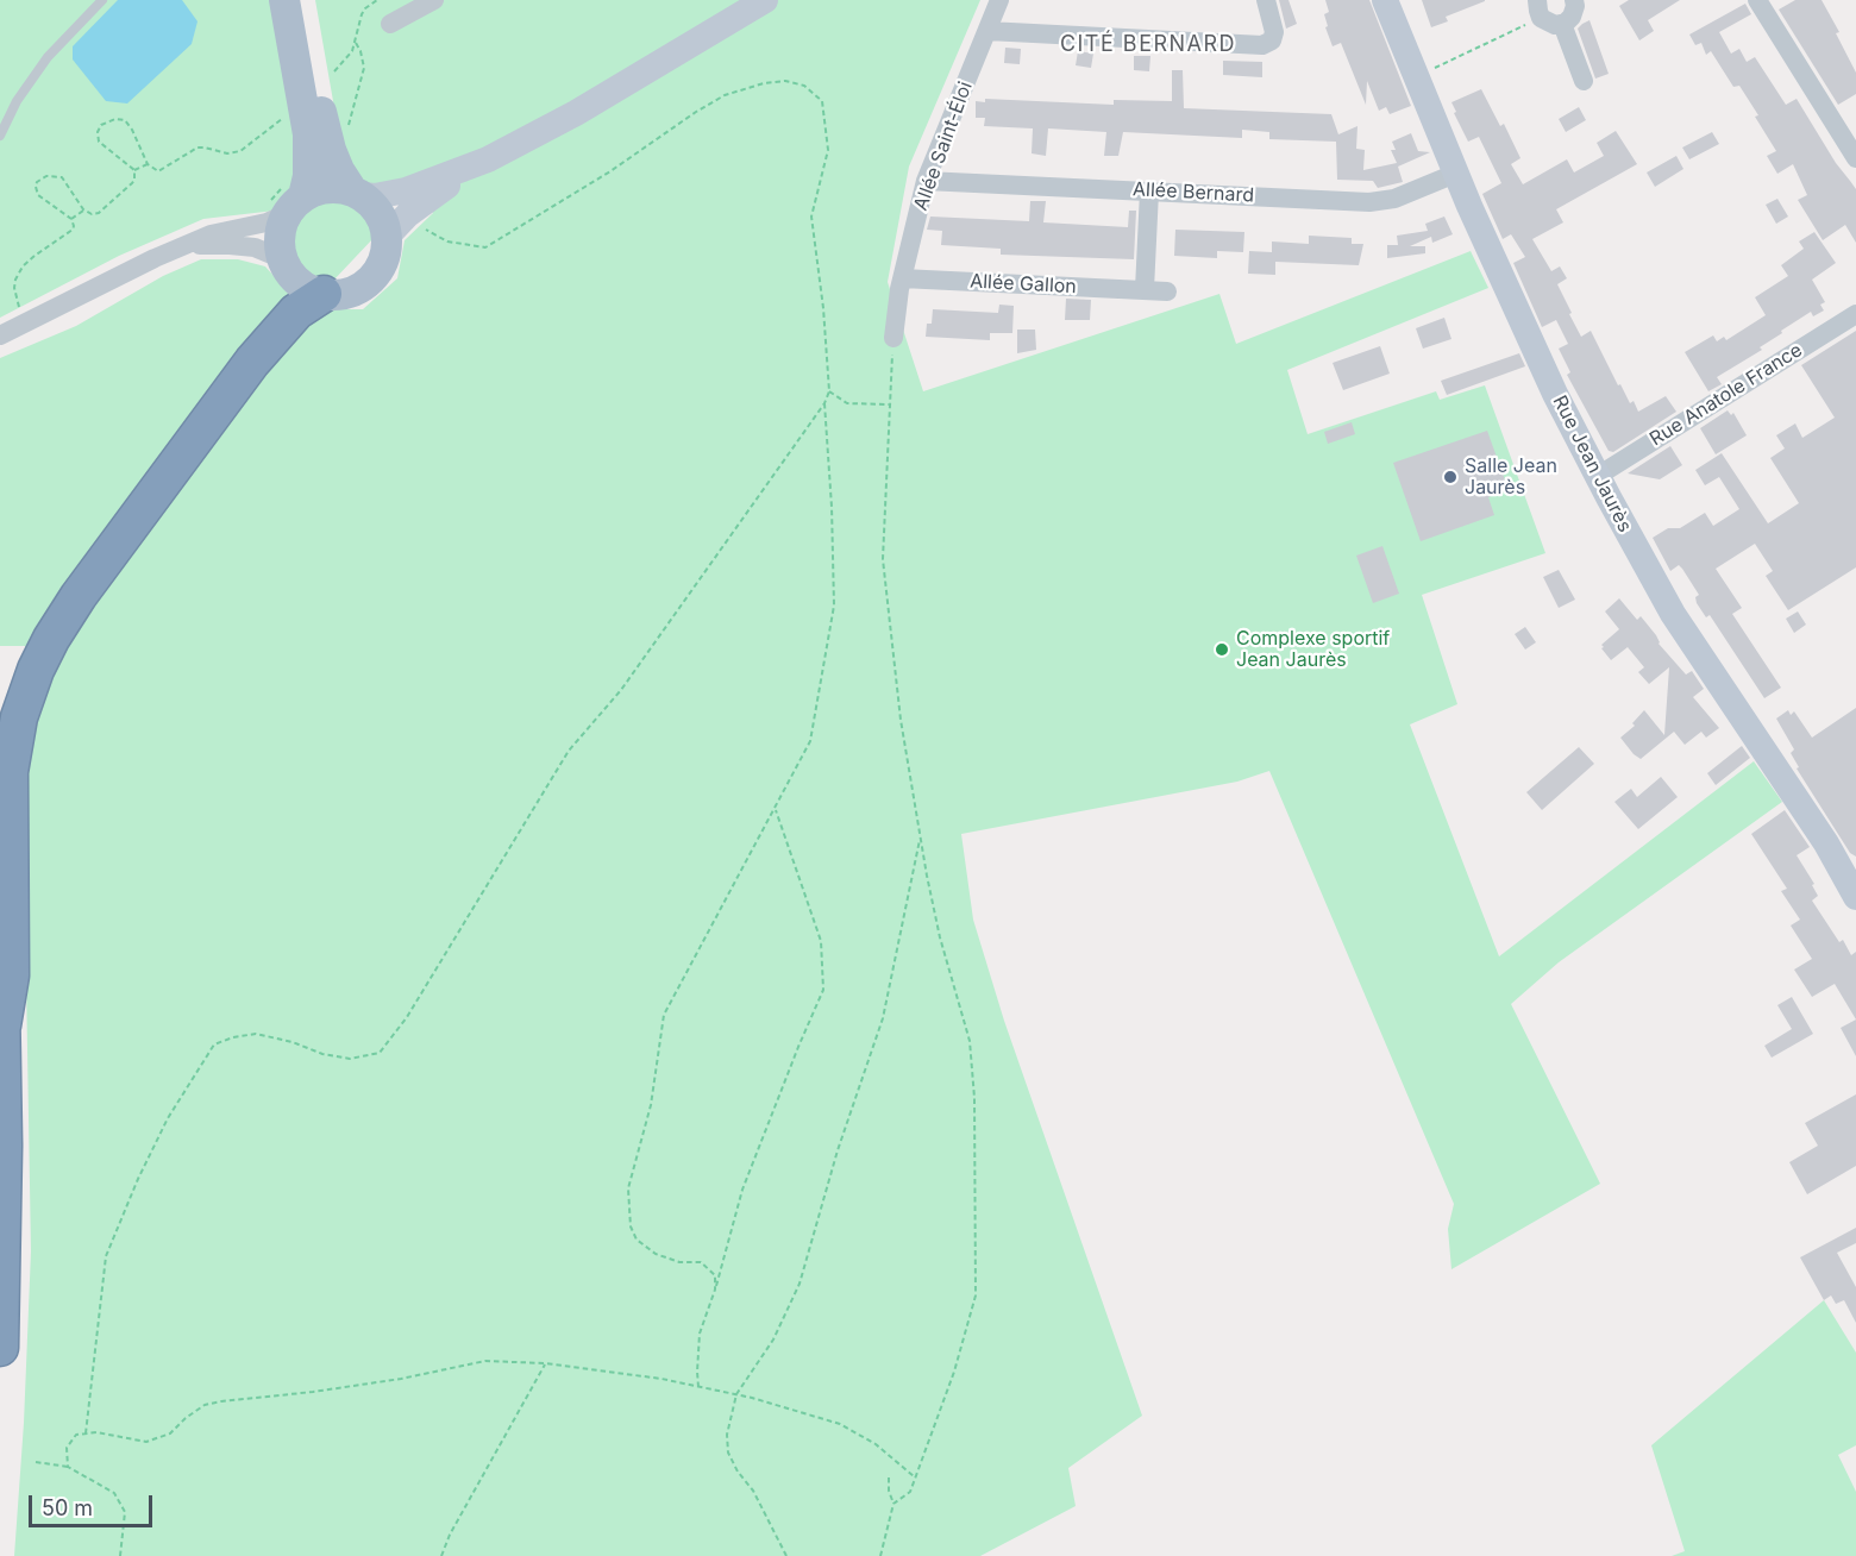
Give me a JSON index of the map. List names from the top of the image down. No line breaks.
{"streets":{"street":["Allée Saint-Éloi","Allée Bernard","Allée Gallon","Rue Anatole France","Rue Jean Jaurès"]},"crossings":[["Allée Saint-Éloi","Allée Bernard"],["Allée Saint-Éloi","Allée Gallon"],["Allée Bernard","Rue Jean Jaurès"],["Rue Anatole France","Rue Jean Jaurès"]],"districts":["CITÉ BERNARD"],"places":["Salle Jean Jaurès","Complexe sportif Jean Jaurès"],"scale_bar":"50 m"}
